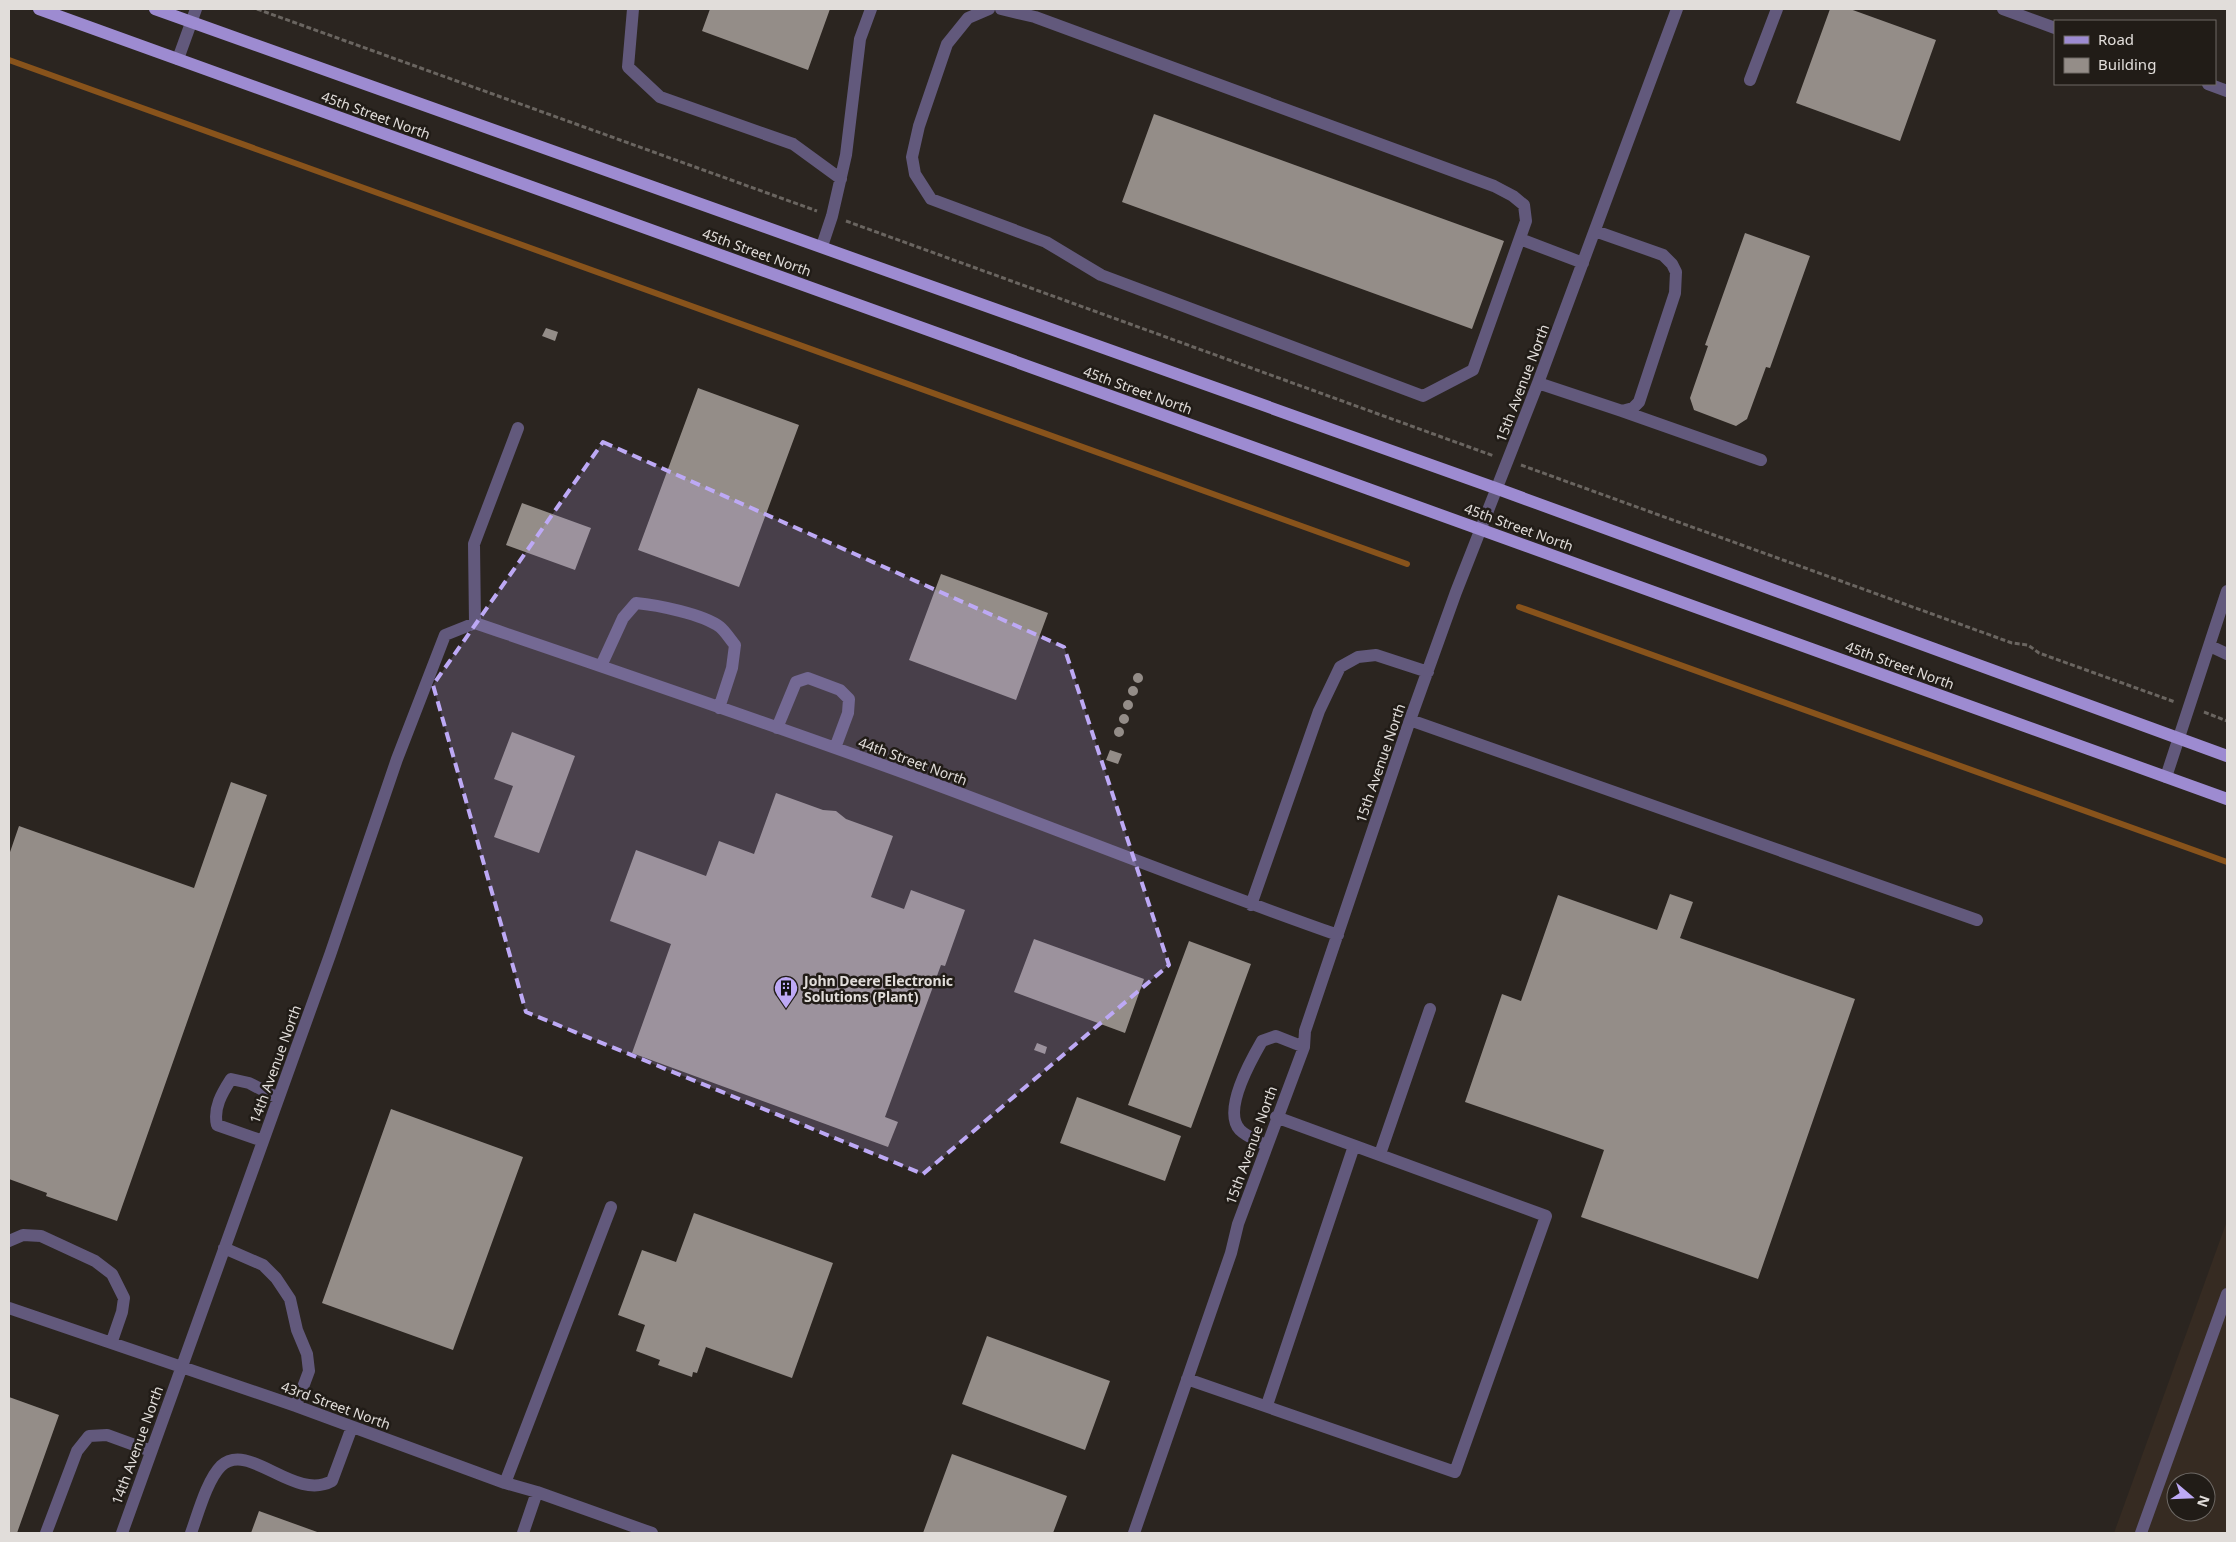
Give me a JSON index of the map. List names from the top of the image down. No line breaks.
{"streets":{"main road":["45th Street North"],"street":["15th Avenue North","44th Street North","14th Avenue North","43rd Street North"]},"crossings":[["45th Street North","15th Avenue North"],["15th Avenue North","44th Street North"],["44th Street North","14th Avenue North"],["14th Avenue North","43rd Street North"]],"places":{"building":["John Deere Electronic Solutions (Plant)"]},"legend":["Road","Building"],"north":"right"}
